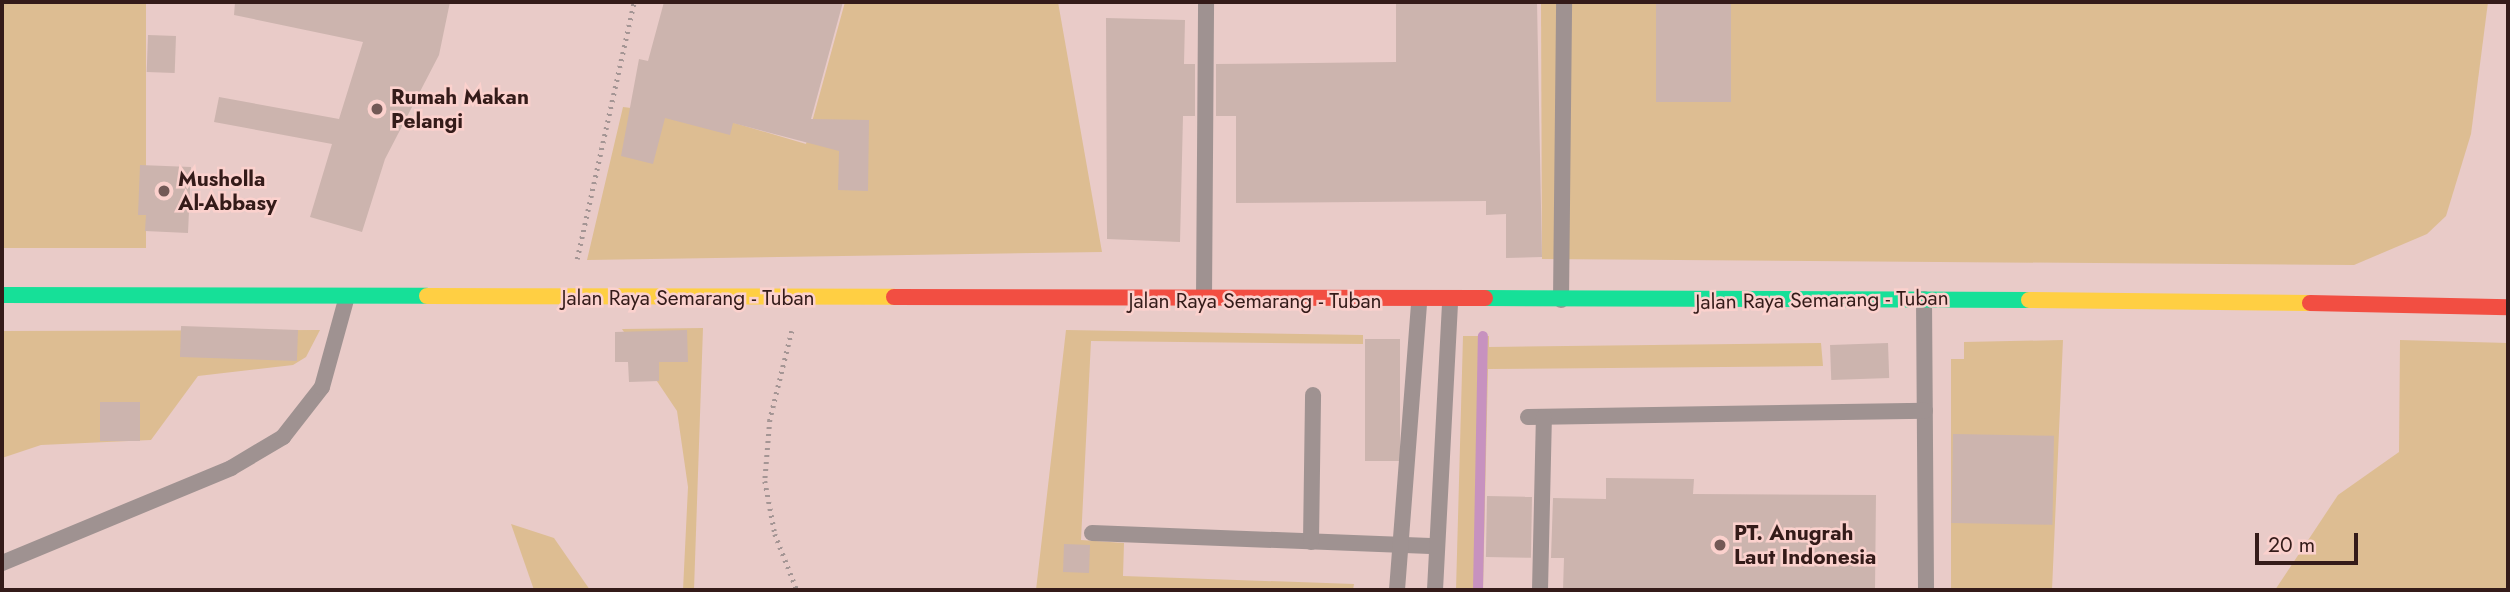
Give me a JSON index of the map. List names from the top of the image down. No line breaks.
{"streets":{"highway":["Jalan Raya Semarang - Tuban"]},"places":["Rumah Makan Pelangi","Musholla Al-Abbasy","PT. Anugrah Laut Indonesia"],"scale_bar":"20 m"}
